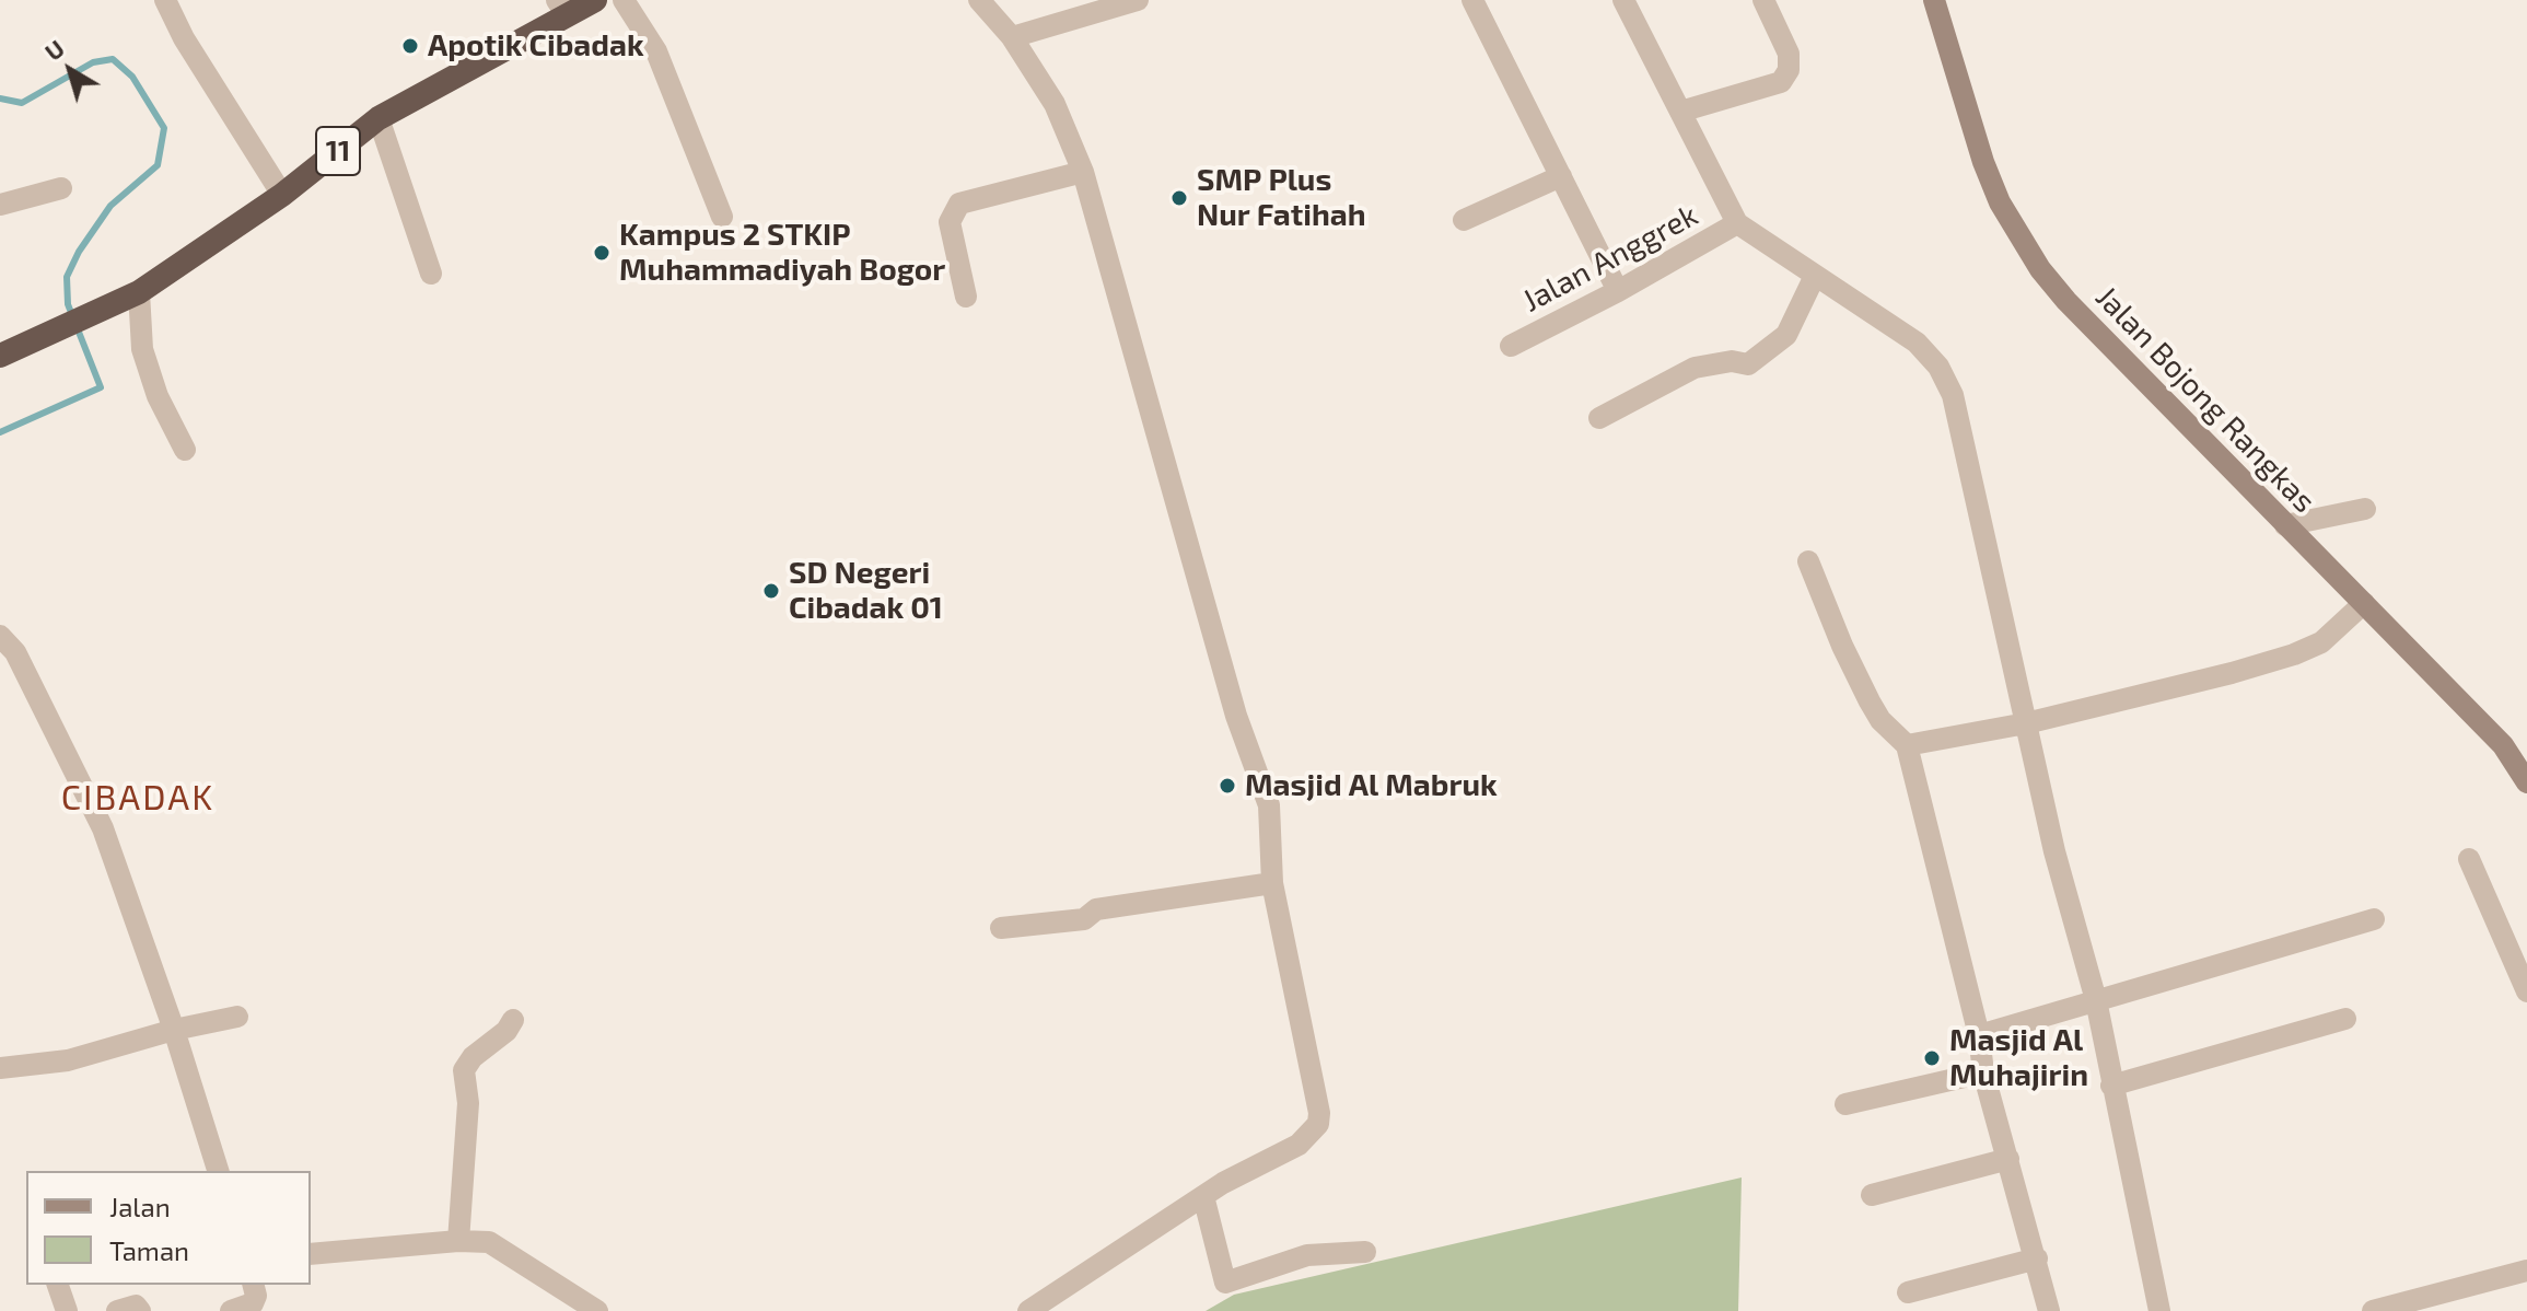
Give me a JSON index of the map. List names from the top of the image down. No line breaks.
{"streets":{"highway":["11"],"main road":["Jalan Bojong Rangkas"],"street":["Jalan Anggrek"]},"districts":["CIBADAK"],"places":["Apotik Cibadak","SMP Plus Nur Fatihah","Kampus 2 STKIP Muhammadiyah Bogor","SD Negeri Cibadak 01","Masjid Al Mabruk","Masjid Al Muhajirin"],"legend":["Jalan","Taman"],"north":"top left"}
